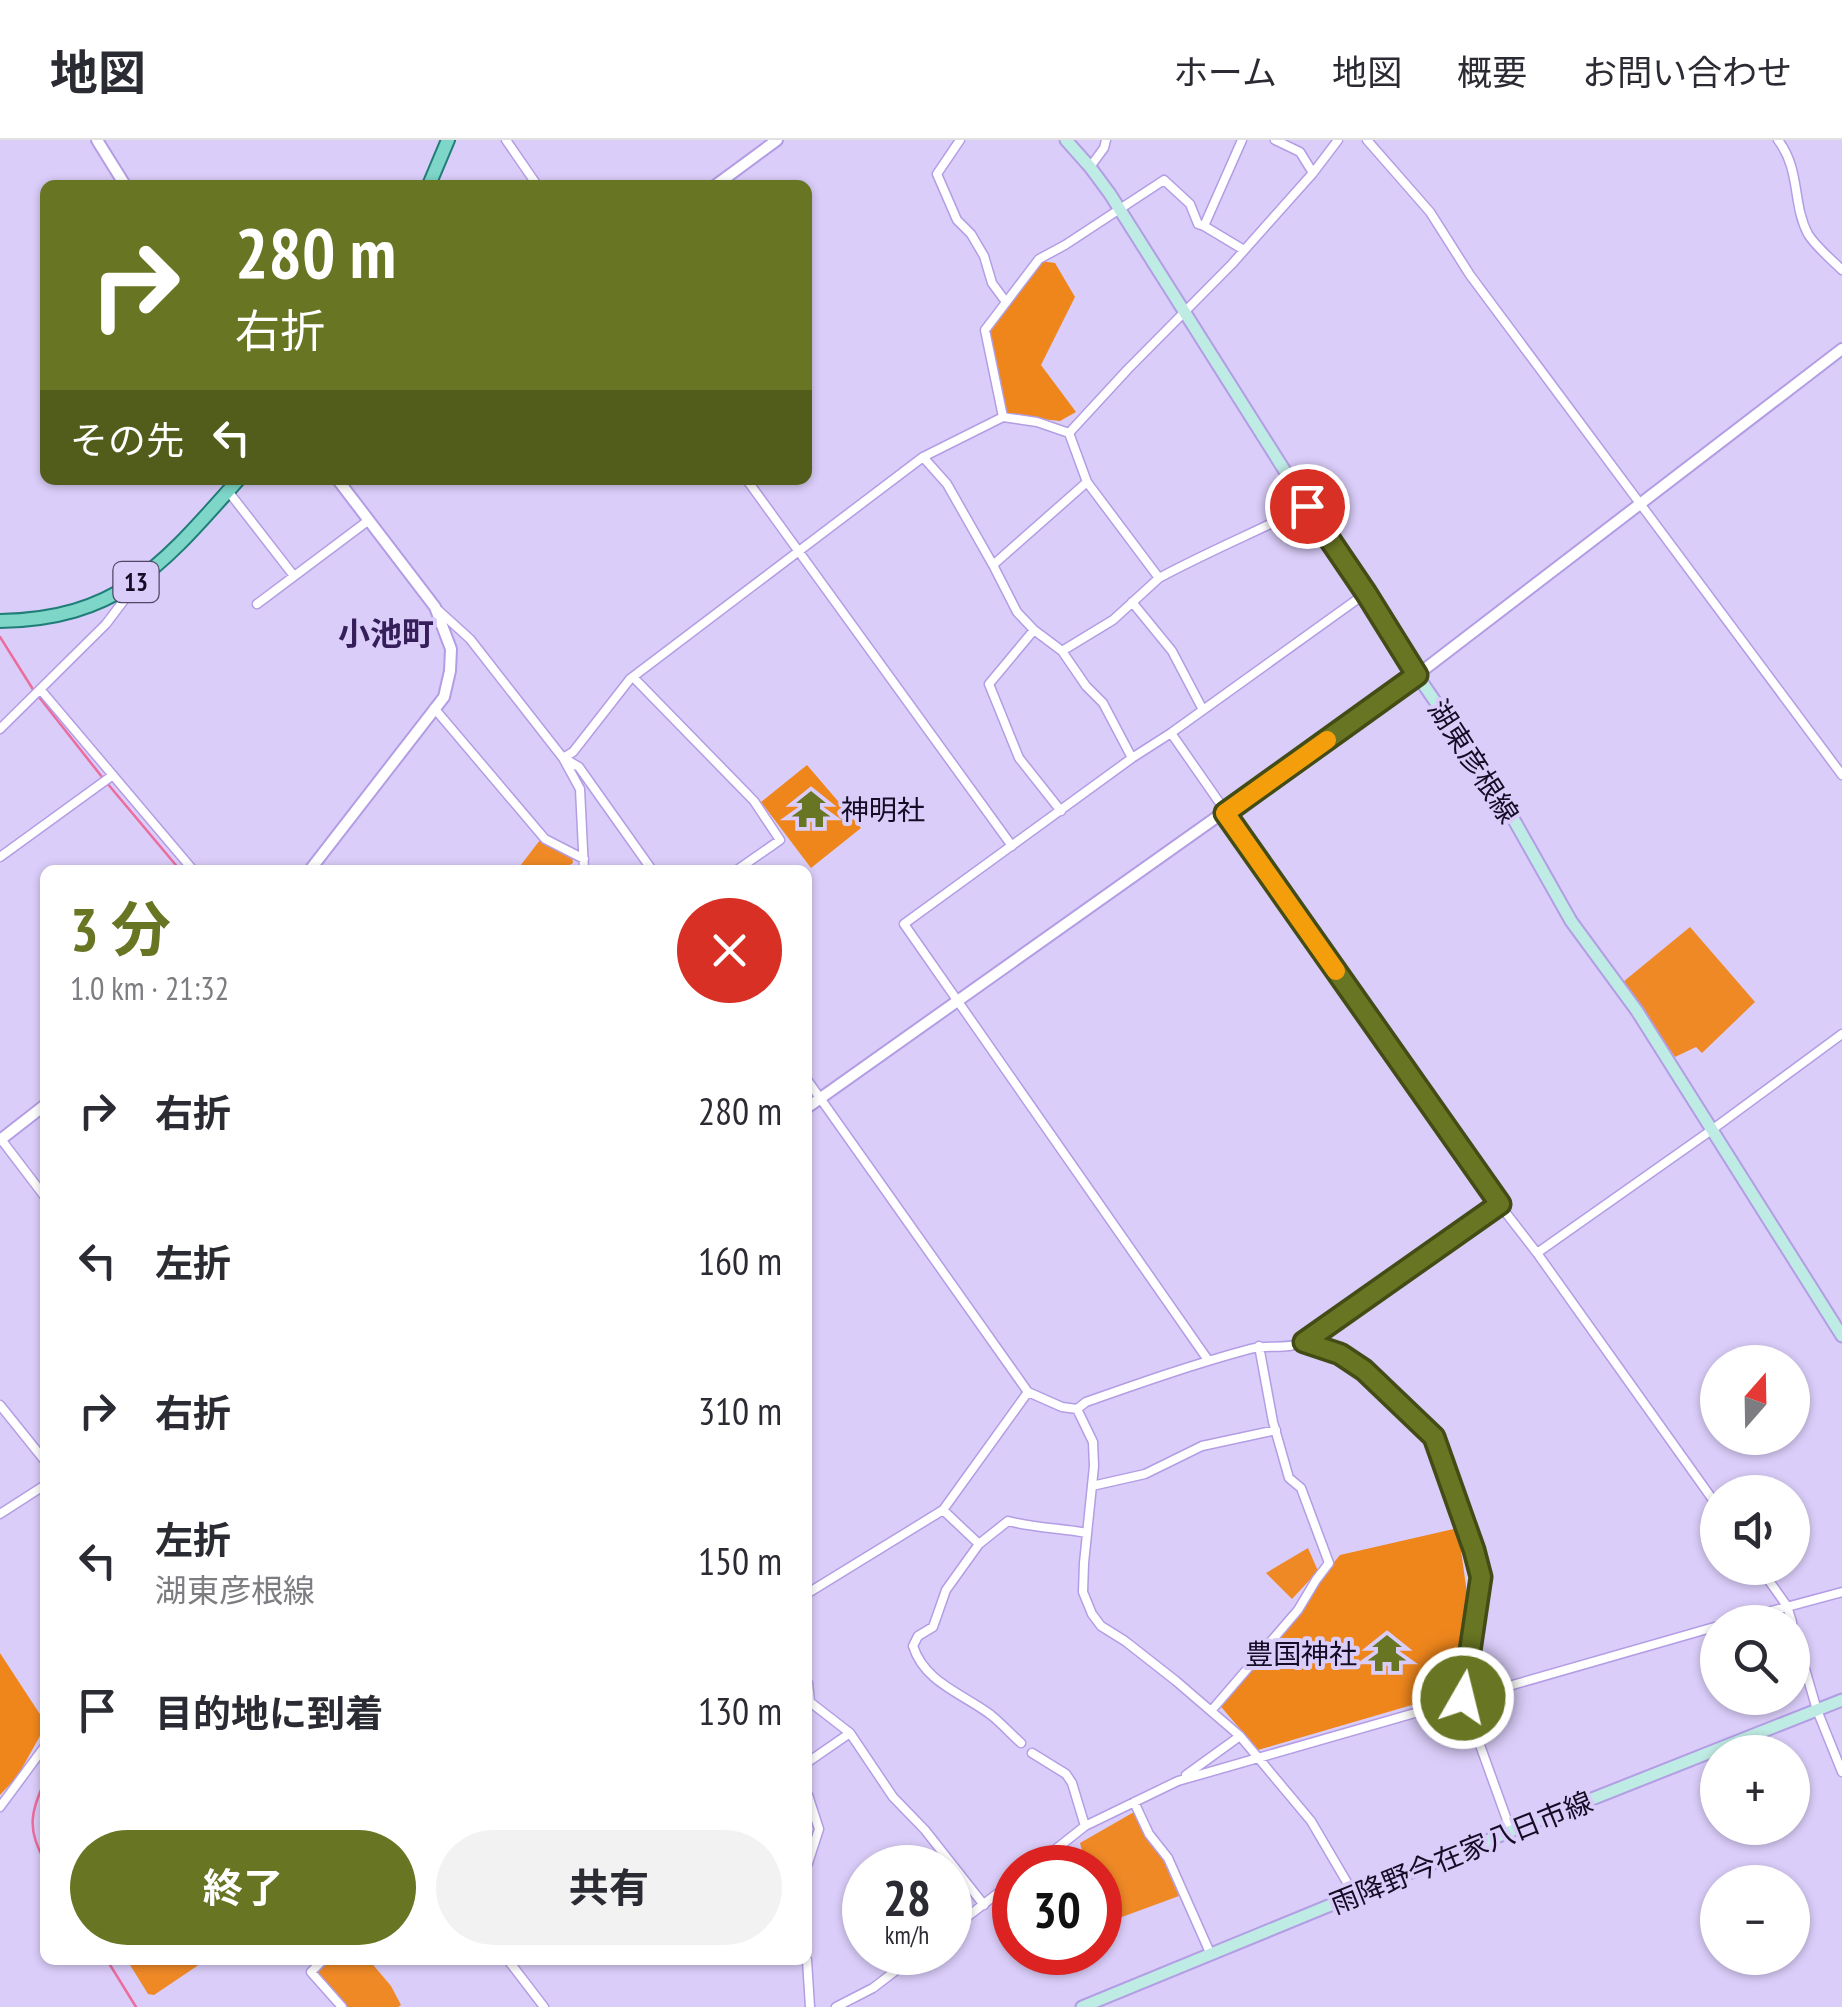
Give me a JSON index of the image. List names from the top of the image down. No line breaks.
{"streets":{"main road":["13","湖東彦根線","雨降野今在家八日市線"]},"districts":["小池町"],"places":{"temple":["神明社","豊国神社"]},"north":"top","page":{"header":"地図","nav":["ホーム","地図","概要","お問い合わせ"],"turn":["280 m","右折"],"then":"その先","heading":["3 分","1.0 km · 21:32"],"list":[{"name":"右折","value":"280 m"},{"name":"左折","value":"160 m"},{"name":"右折","value":"310 m"},{"name":"左折","note":"湖東彦根線","value":"150 m"},{"name":"目的地に到着","value":"130 m"}],"map_buttons":["+","−"],"buttons":["終了","共有"],"speed":"28 km/h","limit":"30"}}
